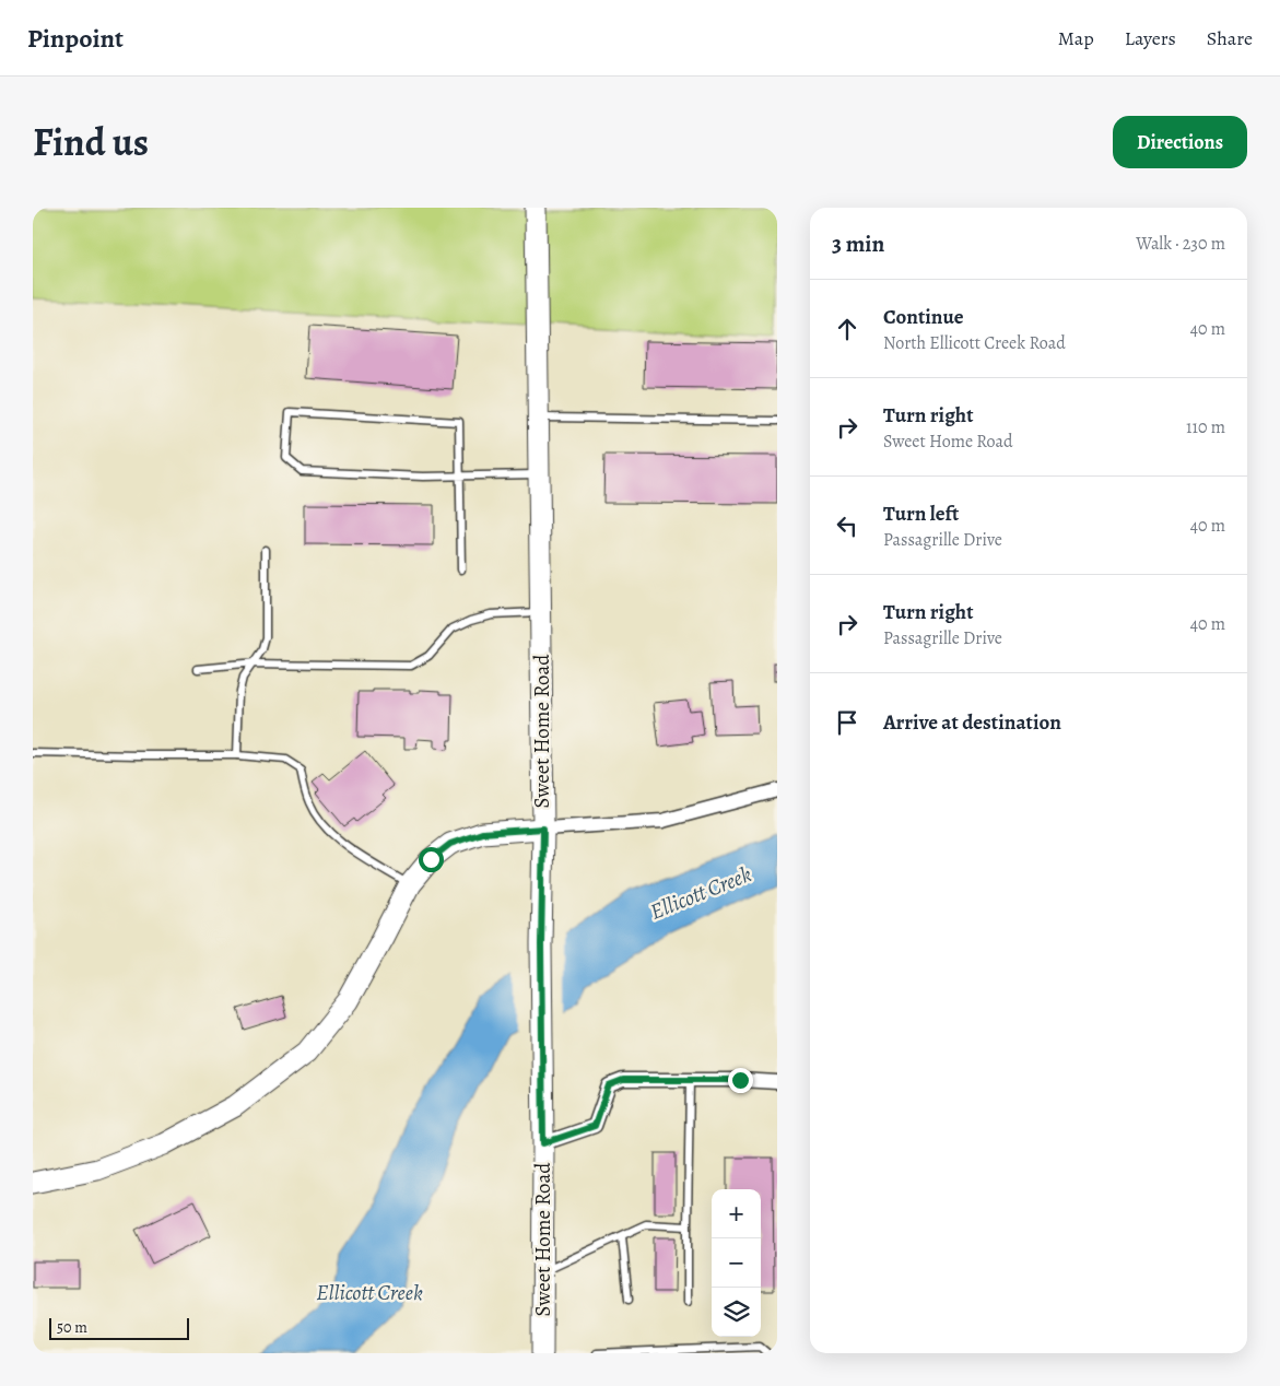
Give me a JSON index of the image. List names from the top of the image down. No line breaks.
{"streets":{"main road":["Sweet Home Road"]},"water":["Ellicott Creek"],"scale_bar":"50 m","page":{"header":"Pinpoint","nav":["Map","Layers","Share"],"title":"Find us","buttons":"Directions","heading":["3 min","Walk · 230 m"],"list":[["Continue","North Ellicott Creek Road","40 m"],["Turn right","Sweet Home Road","110 m"],["Turn left","Passagrille Drive","40 m"],["Turn right","Passagrille Drive","40 m"],"Arrive at destination"],"map_buttons":["+","−"],"scale":"50 m"}}
